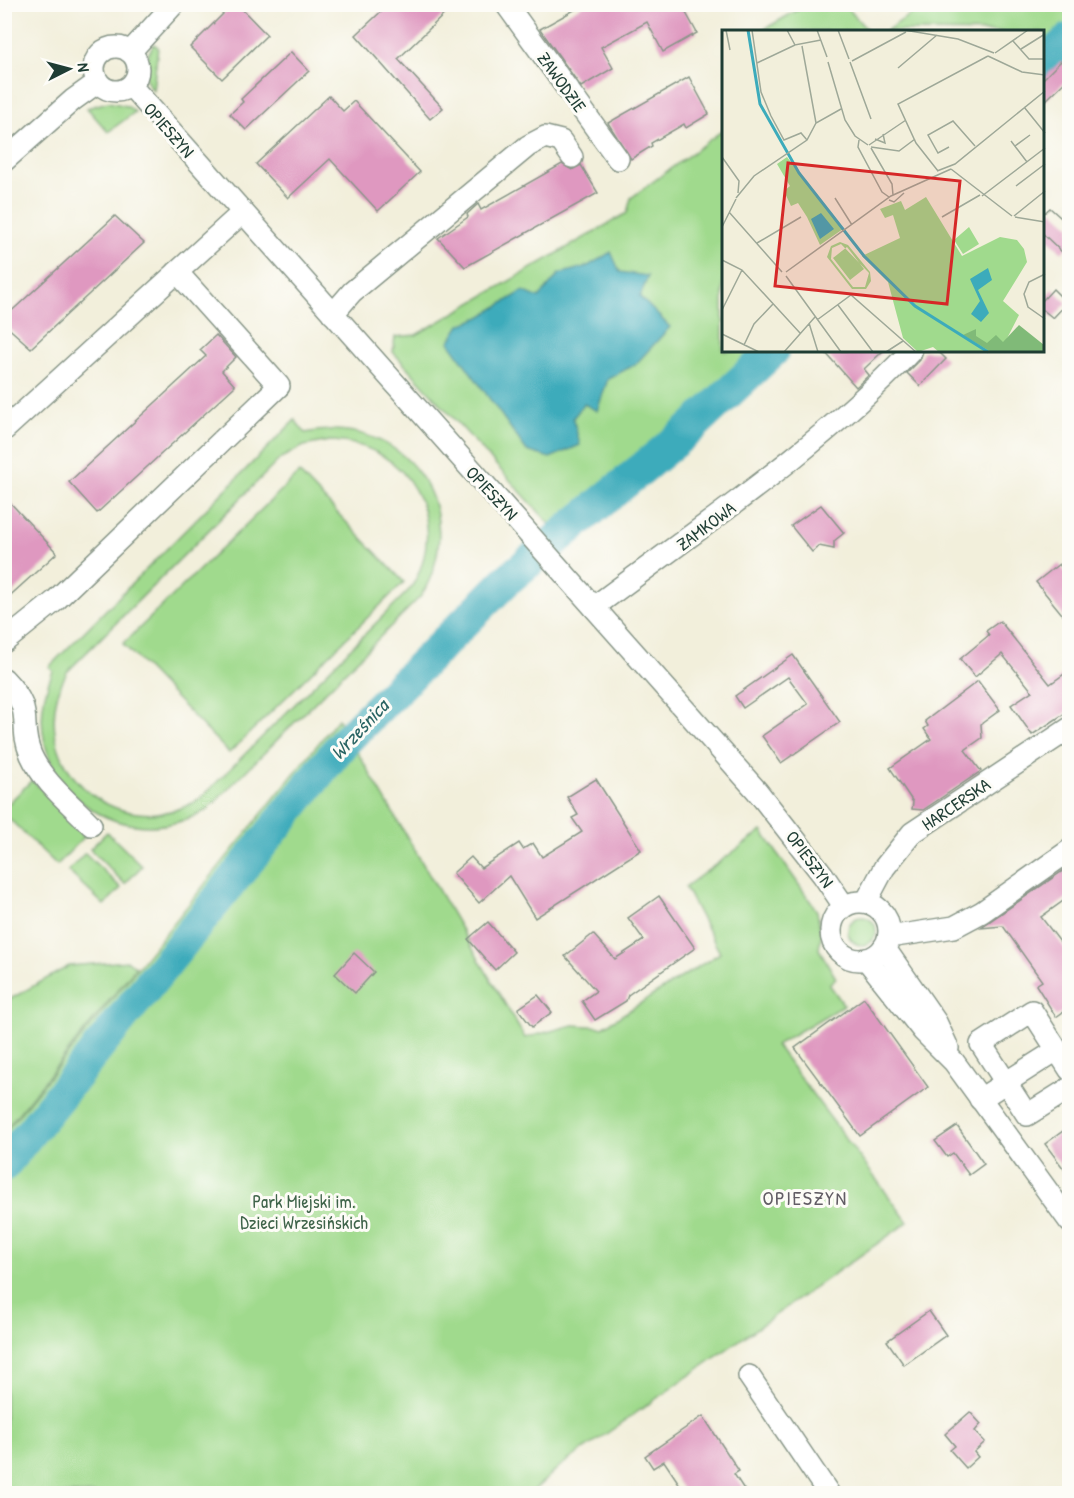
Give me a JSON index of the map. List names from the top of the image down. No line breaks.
{"streets":{"street":["ZAWODZIE","OPIESZYN","ZAMKOWA","HARCERSKA"]},"crossings":[["OPIESZYN","ZAMKOWA"],["OPIESZYN","HARCERSKA"]],"districts":["OPIESZYN"],"water":["Wrześnica"],"parks":["Park Miejski im. Dzieci Wrzesińskich"],"north":"right"}
